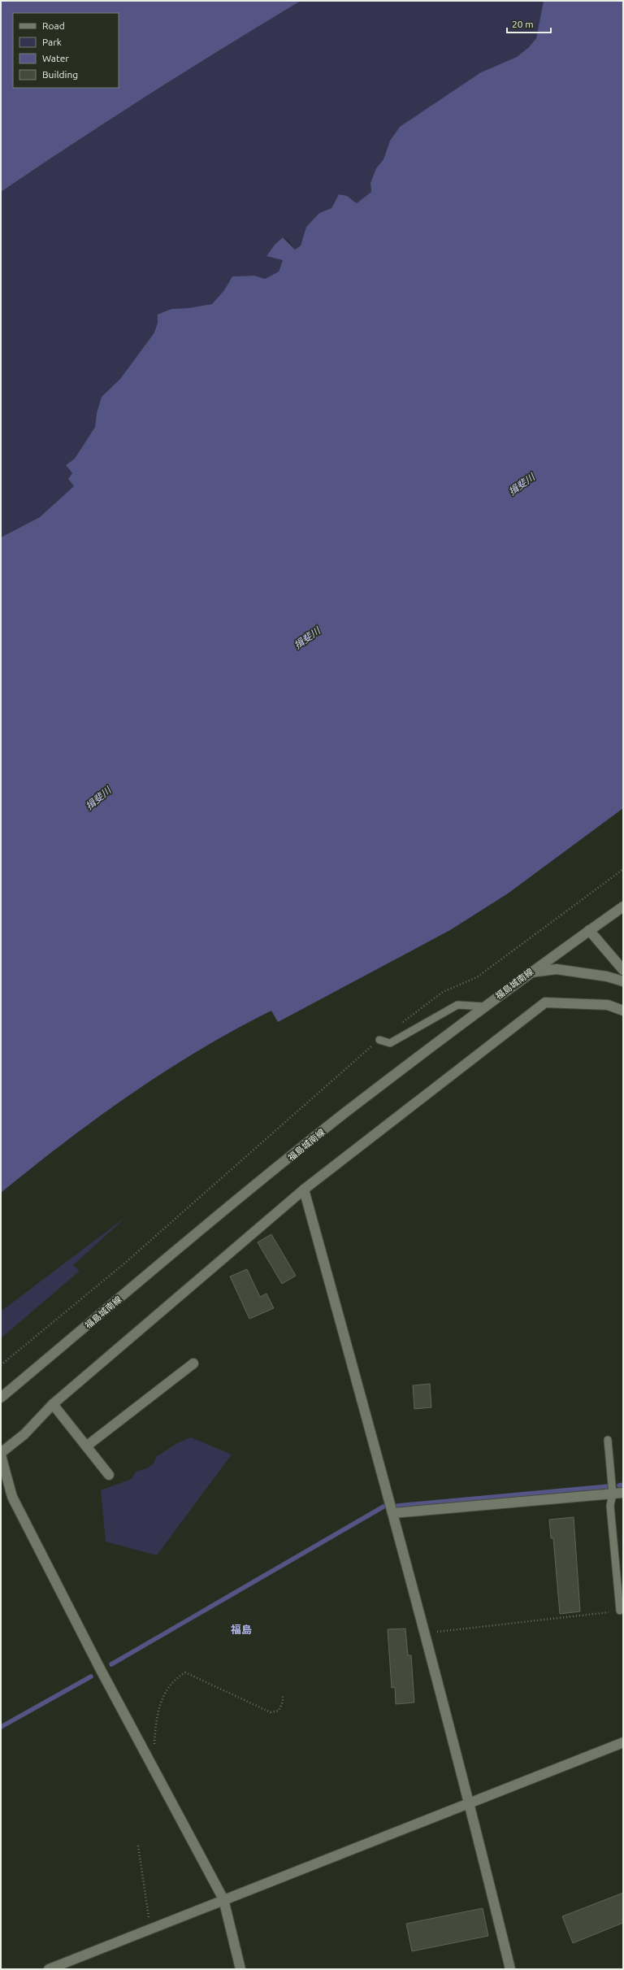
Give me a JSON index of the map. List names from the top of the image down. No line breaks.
{"streets":{"street":["福島城南線"]},"districts":["福島"],"water":["揖斐川"],"legend":["Road","Park","Water","Building"],"scale_bar":"20 m"}
